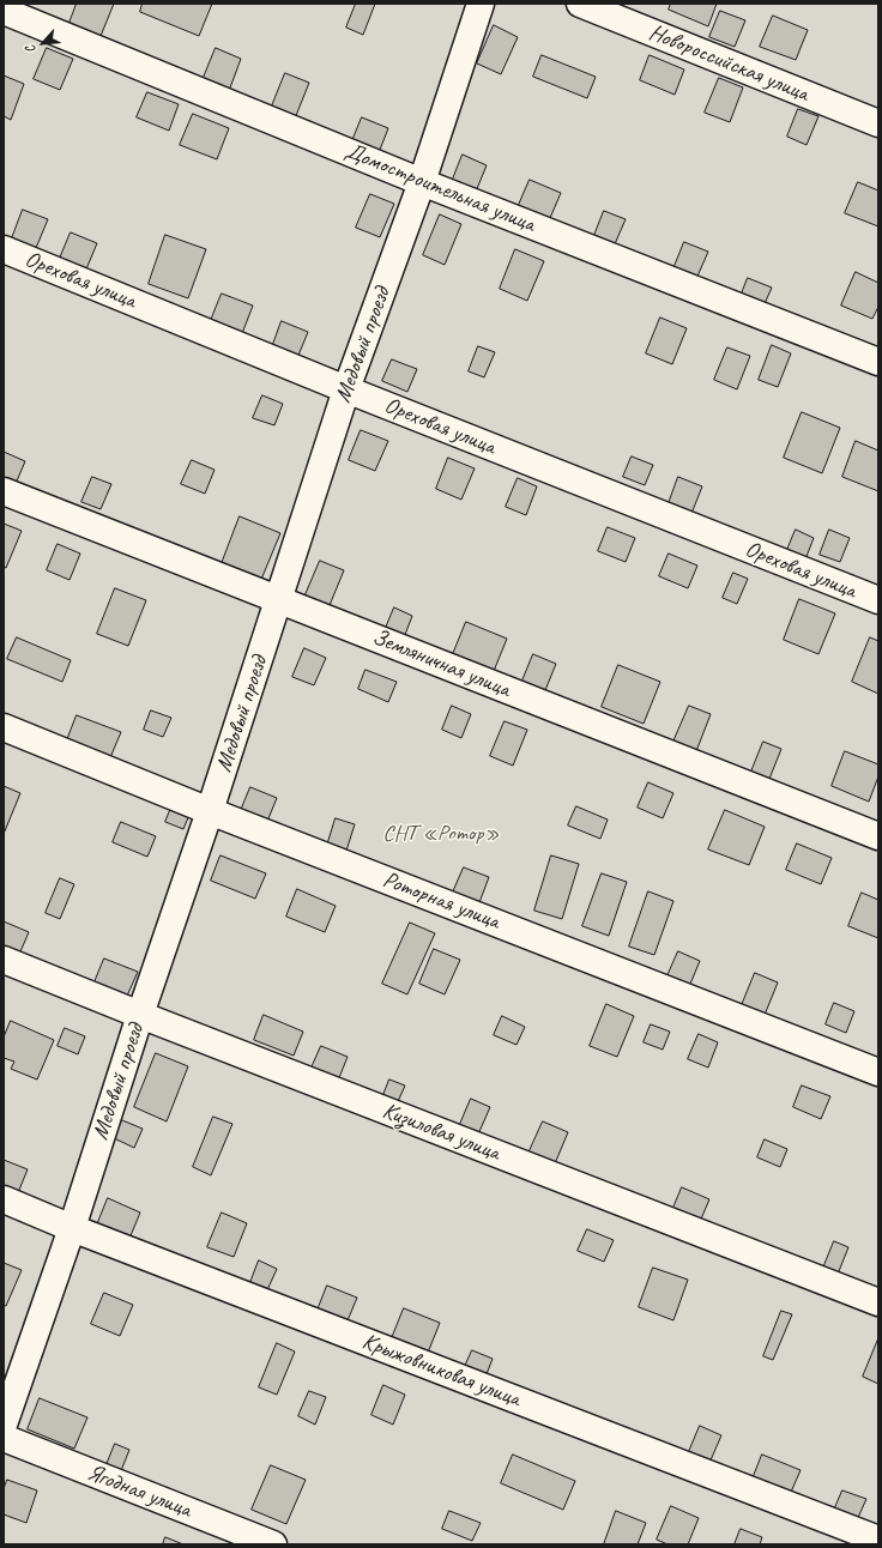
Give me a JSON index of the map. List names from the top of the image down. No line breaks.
{"streets":{"street":["Новороссийская улица","Домостроительная улица","Ореховая улица","Медовый проезд","Земляничная улица","Роторная улица","Кизиловая улица","Крыжовниковая улица","Ягодная улица"]},"crossings":[["Домостроительная улица","Медовый проезд"],["Ореховая улица","Медовый проезд"],["Медовый проезд","Земляничная улица"],["Медовый проезд","Роторная улица"],["Медовый проезд","Кизиловая улица"],["Медовый проезд","Крыжовниковая улица"]],"parks":["СНТ «Ротор»"],"north":"bottom left"}
